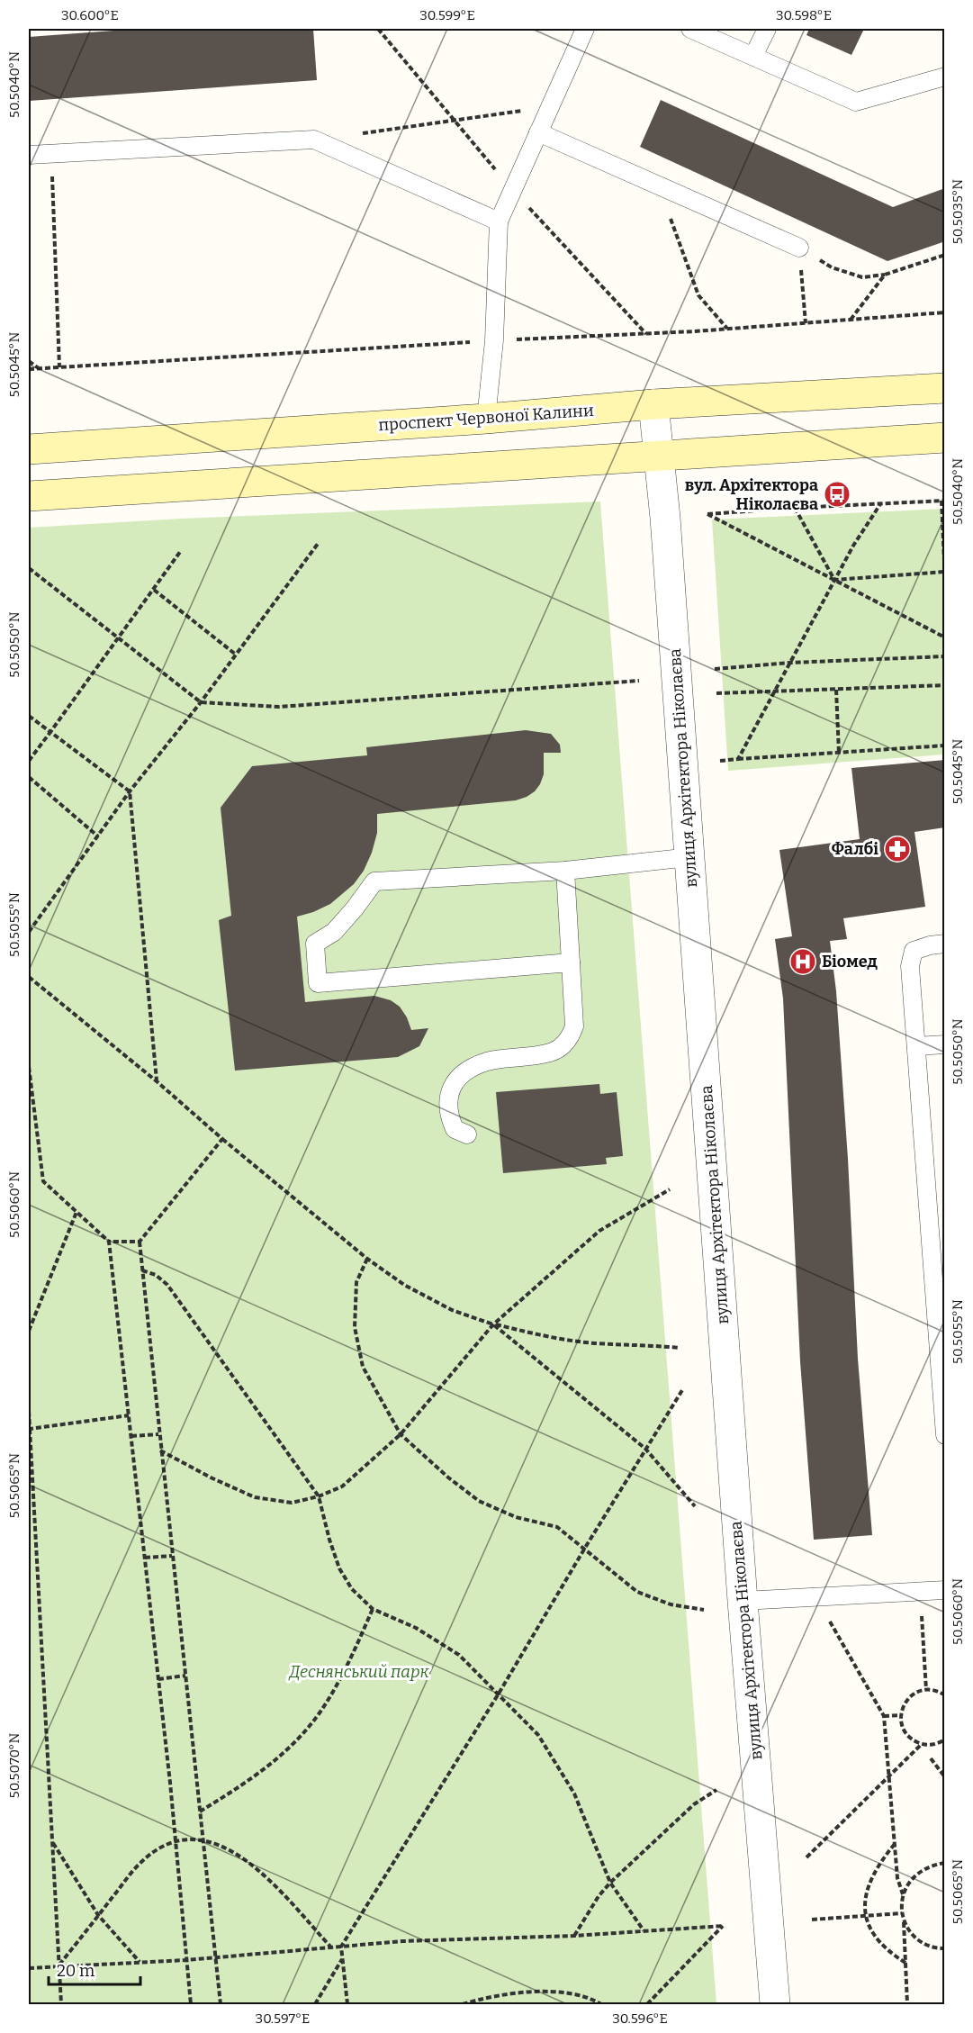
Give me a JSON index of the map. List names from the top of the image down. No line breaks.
{"streets":{"main road":["проспект Червоної Калини"],"street":["вулиця Архітектора Ніколаєва"]},"crossings":[["проспект Червоної Калини","вулиця Архітектора Ніколаєва"]],"parks":["Деснянський парк"],"places":{"bus stop":["вул. Архітектора Ніколаєва"],"pharmacy":["Фалбі"],"hospital":["Біомед"]},"scale_bar":"20 m","coordinates":["30.600°E","30.599°E","30.598°E","50.5040°N","50.5035°N","50.5045°N","50.5050°N","50.5055°N","50.5060°N","50.5065°N","50.5070°N","30.597°E","30.596°E"]}
